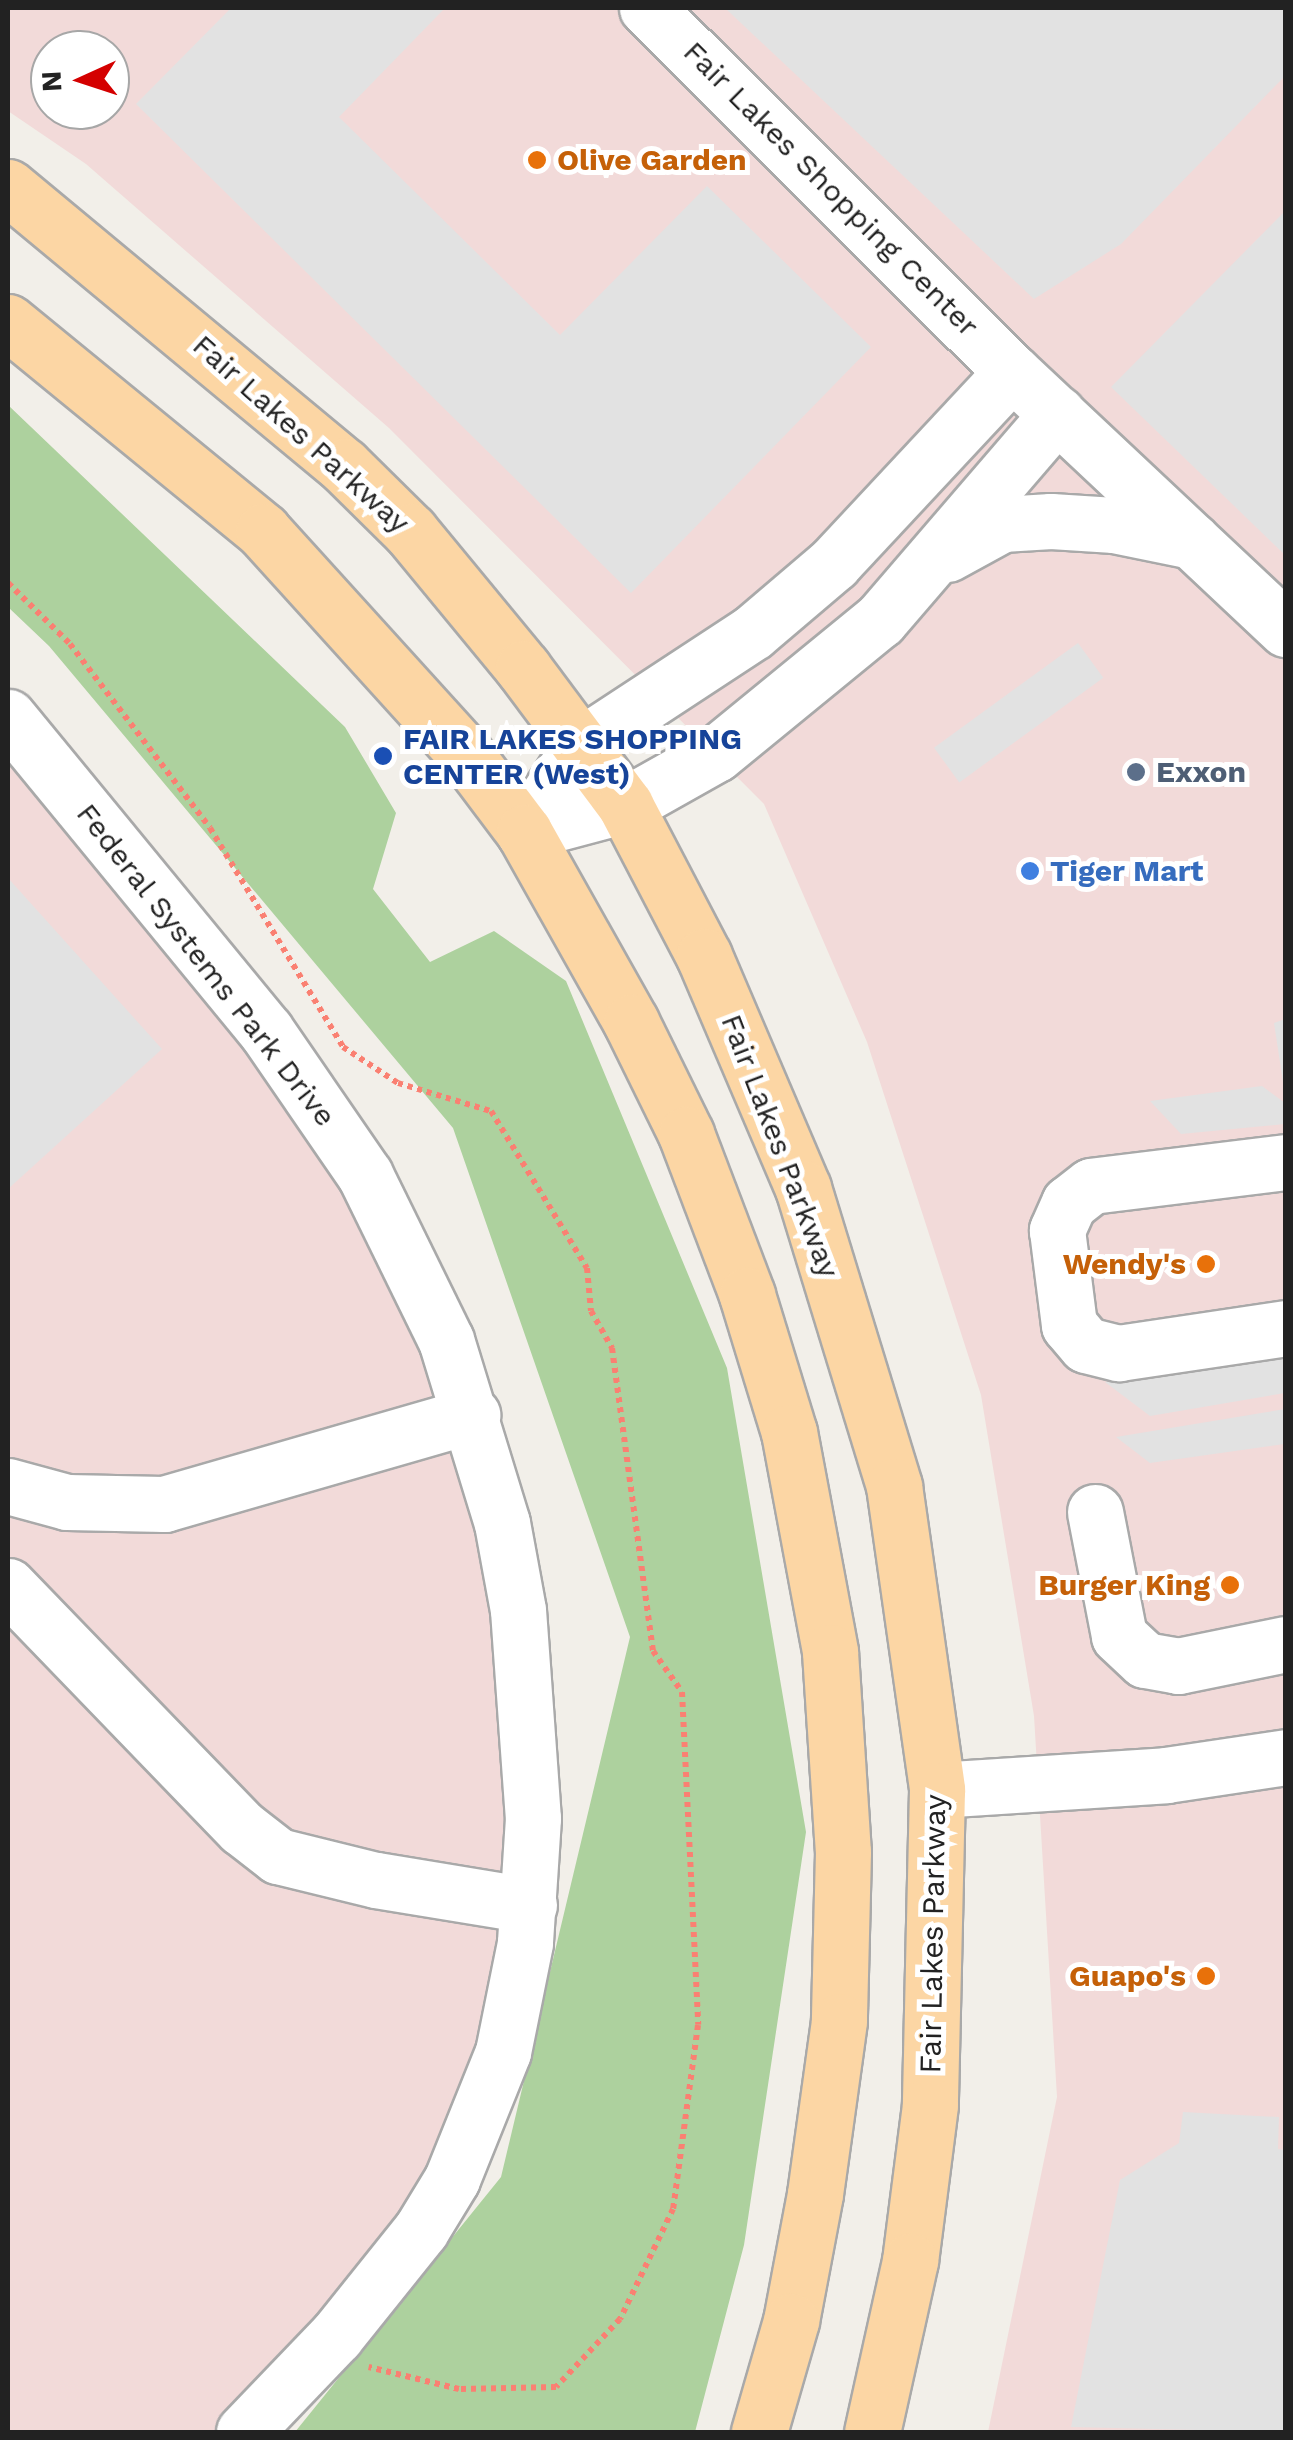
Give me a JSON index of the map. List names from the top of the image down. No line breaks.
{"streets":{"main road":["Fair Lakes Parkway"],"street":["Fair Lakes Shopping Center","Federal Systems Park Drive"]},"places":["Olive Garden","FAIR LAKES SHOPPING CENTER (West)","Exxon","Tiger Mart","Wendy's","Burger King","Guapo's"],"north":"left"}
